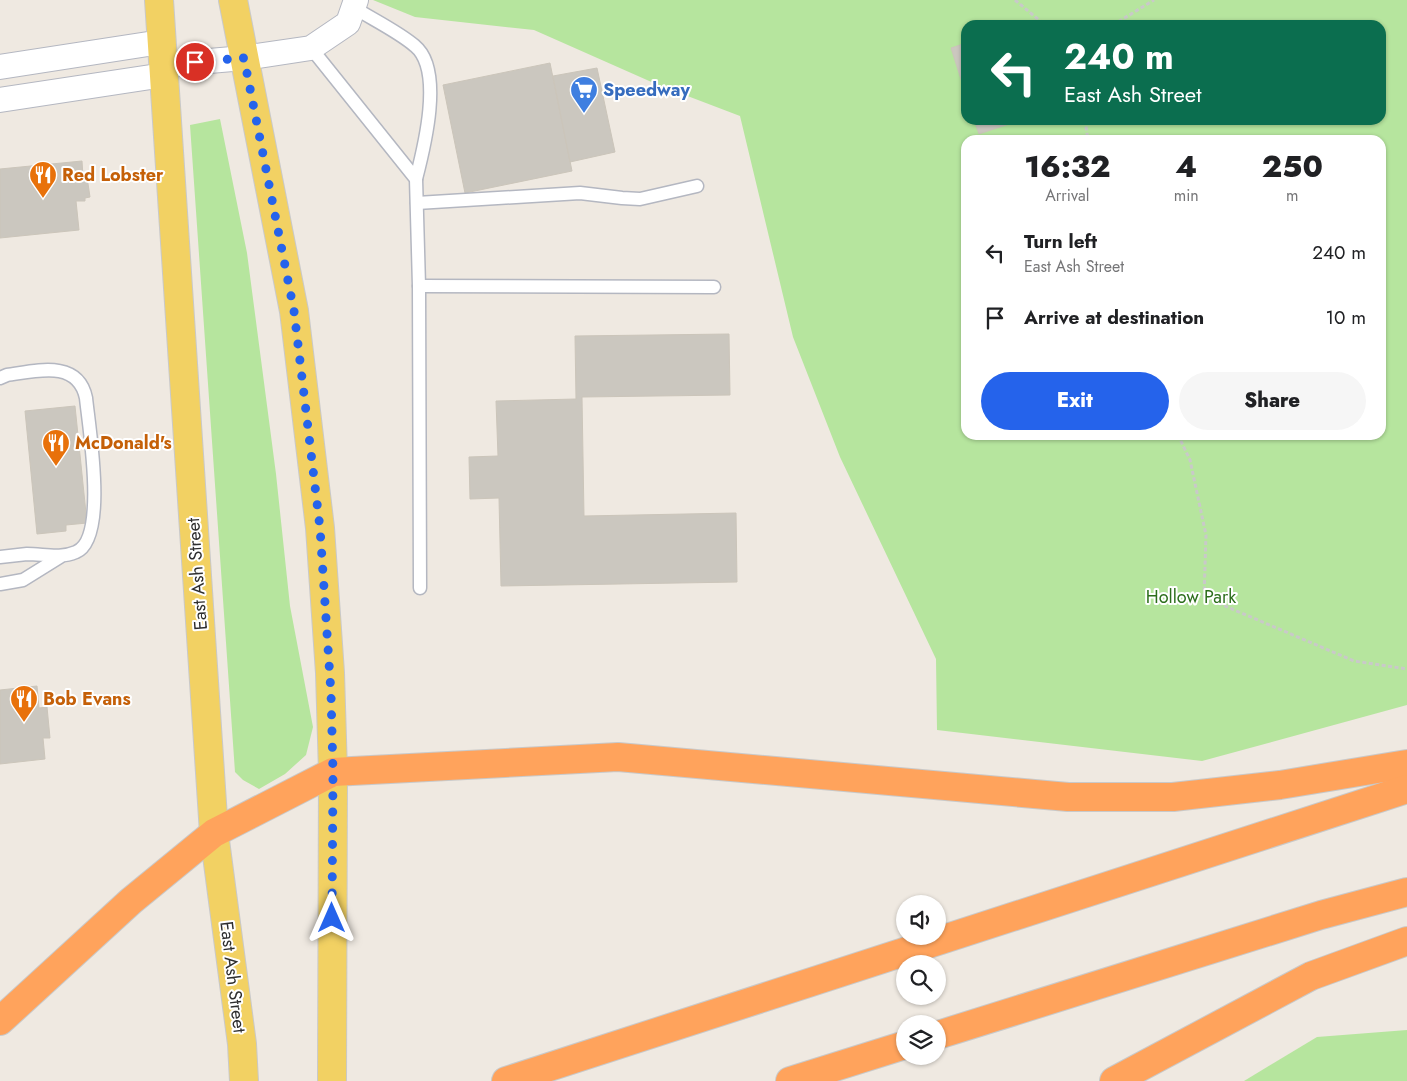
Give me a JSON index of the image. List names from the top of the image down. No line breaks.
{"streets":{"main road":["East Ash Street"]},"parks":["Hollow Park"],"places":{"supermarket":["Speedway"],"restaurant":["Red Lobster","McDonald's","Bob Evans"]},"page":{"turn":["240 m","East Ash Street"],"eta":["16:32","Arrival","4","min","250","m"],"list":[{"name":"Turn left","note":"East Ash Street","value":"240 m"},{"name":"Arrive at destination","value":"10 m"}],"buttons":["Exit","Share"]}}
